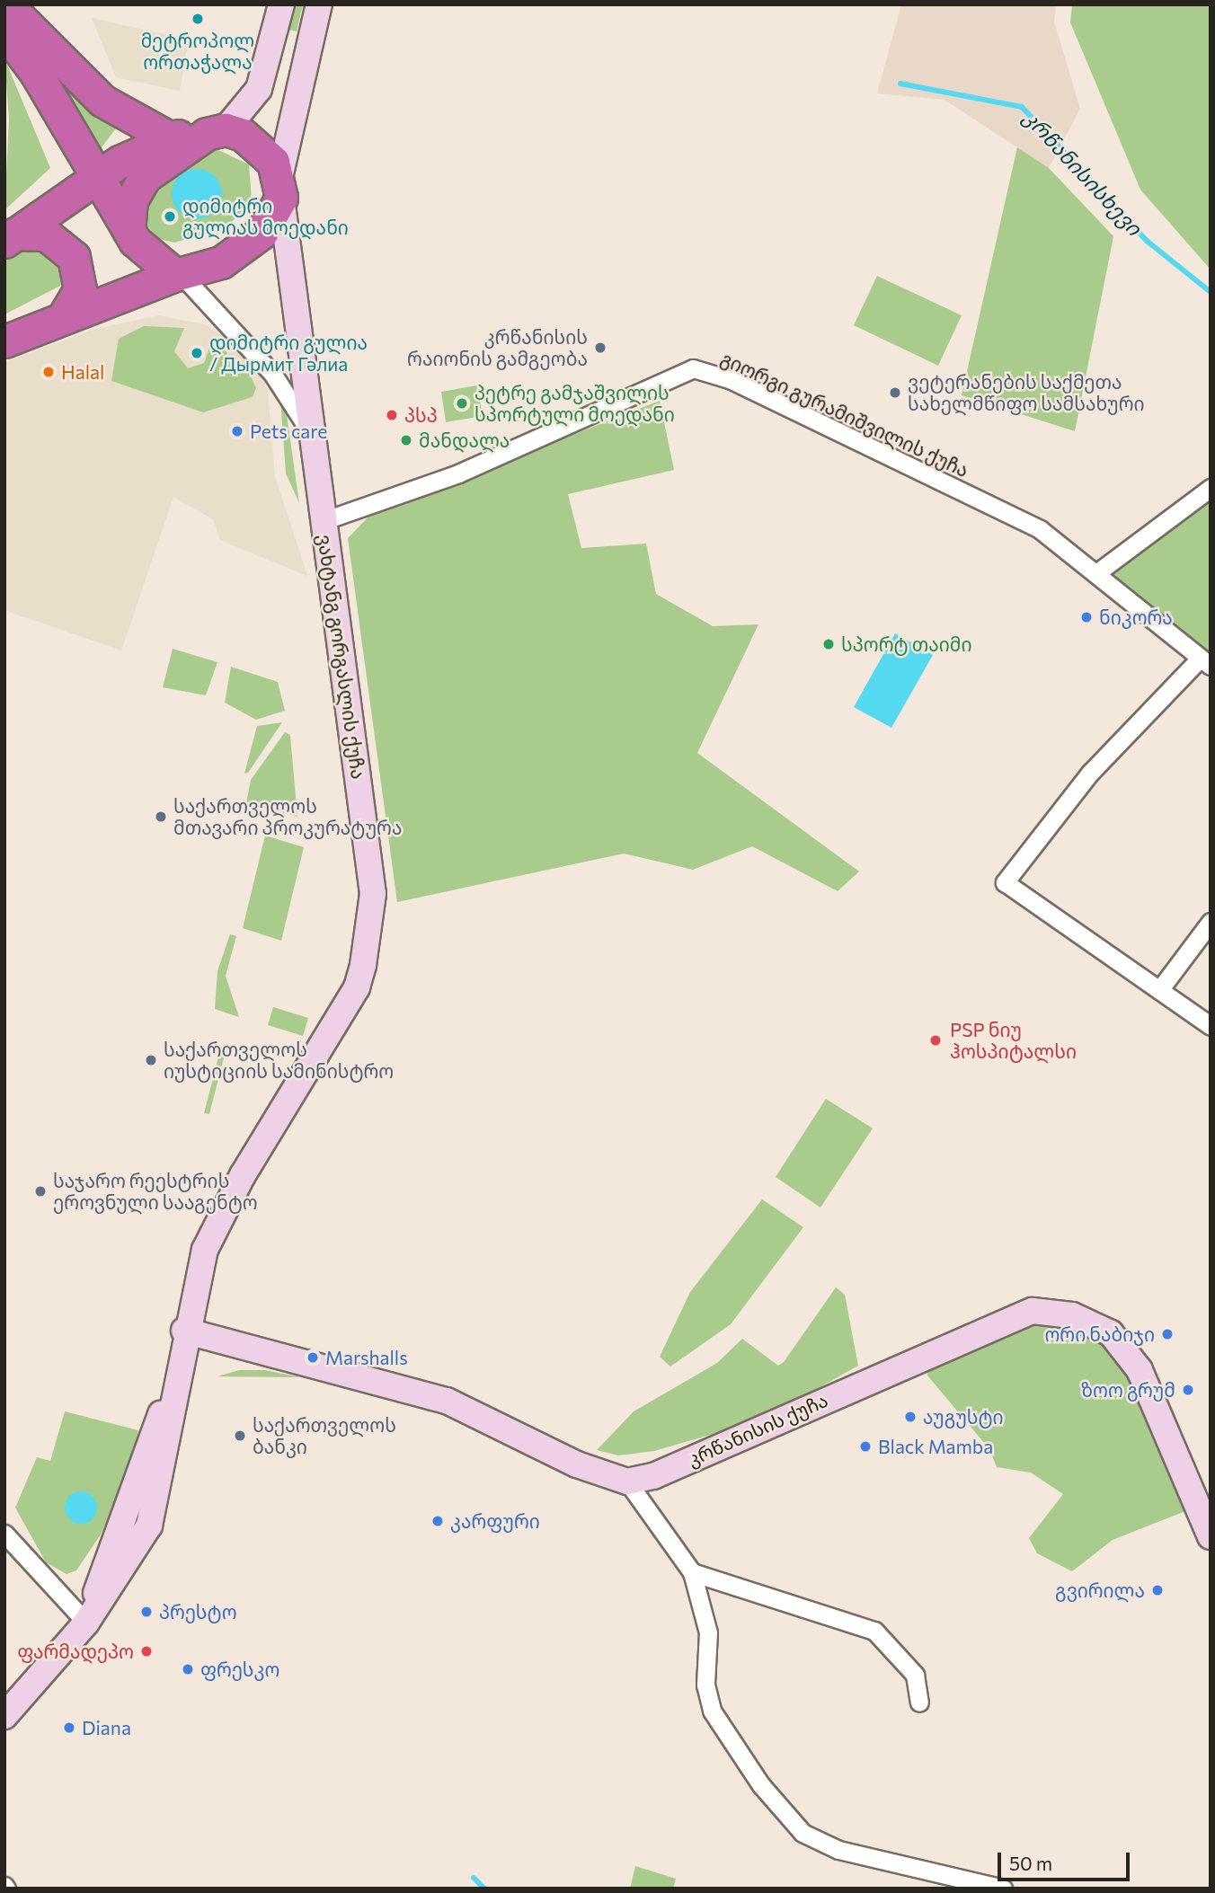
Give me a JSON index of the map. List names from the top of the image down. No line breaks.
{"streets":{"street":["გიორგი გურამიშვილის ქუჩა","ვახტანგ გორგასლის ქუჩა","კრწანისის ქუჩა"]},"crossings":[["გიორგი გურამიშვილის ქუჩა","ვახტანგ გორგასლის ქუჩა"],["ვახტანგ გორგასლის ქუჩა","კრწანისის ქუჩა"]],"water":["კრწანისისხევი"],"places":["მეტროპოლ ორთაჭალა","დიმიტრი გულიას მოედანი","კრწანისის რაიონის გამგეობა","დიმიტრი გულია / Дырмит Гәлиа","Halal","ვეტერანების საქმეთა სახელმწიფო სამსახური","პეტრე გამჯაშვილის სპორტული მოედანი","პსპ","Pets care","მანდალა","ნიკორა","სპორტ თაიმი","საქართველოს მთავარი პროკურატურა","PSP ნიუ ჰოსპიტალსი","საქართველოს იუსტიციის სამინისტრო","საჯარო რეესტრის ეროვნული სააგენტო","ორი ნაბიჯი","Marshalls","ზოო გრუმ","აუგუსტი","საქართველოს ბანკი","Black Mamba","კარფური","გვირილა","პრესტო","ფარმადეპო","ფრესკო","Diana"],"scale_bar":"50 m"}
